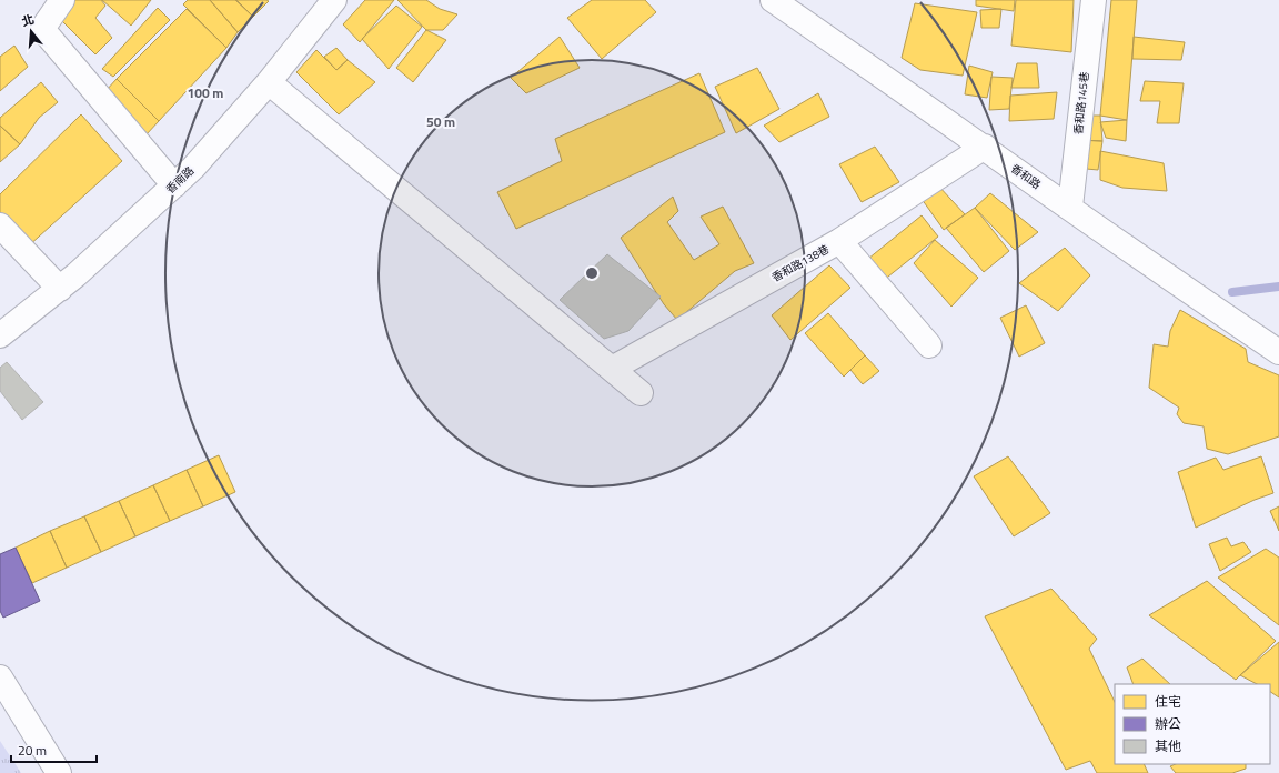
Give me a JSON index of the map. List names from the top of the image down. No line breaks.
{"streets":{"street":["香和路145巷","香和路","香南路","香和路138巷"]},"crossings":[["香和路145巷","香和路"],["香和路","香和路138巷"]],"legend":["住宅","辦公","其他"],"scale_bar":"20 m","north":"top","rings":["100 m","50 m"]}
